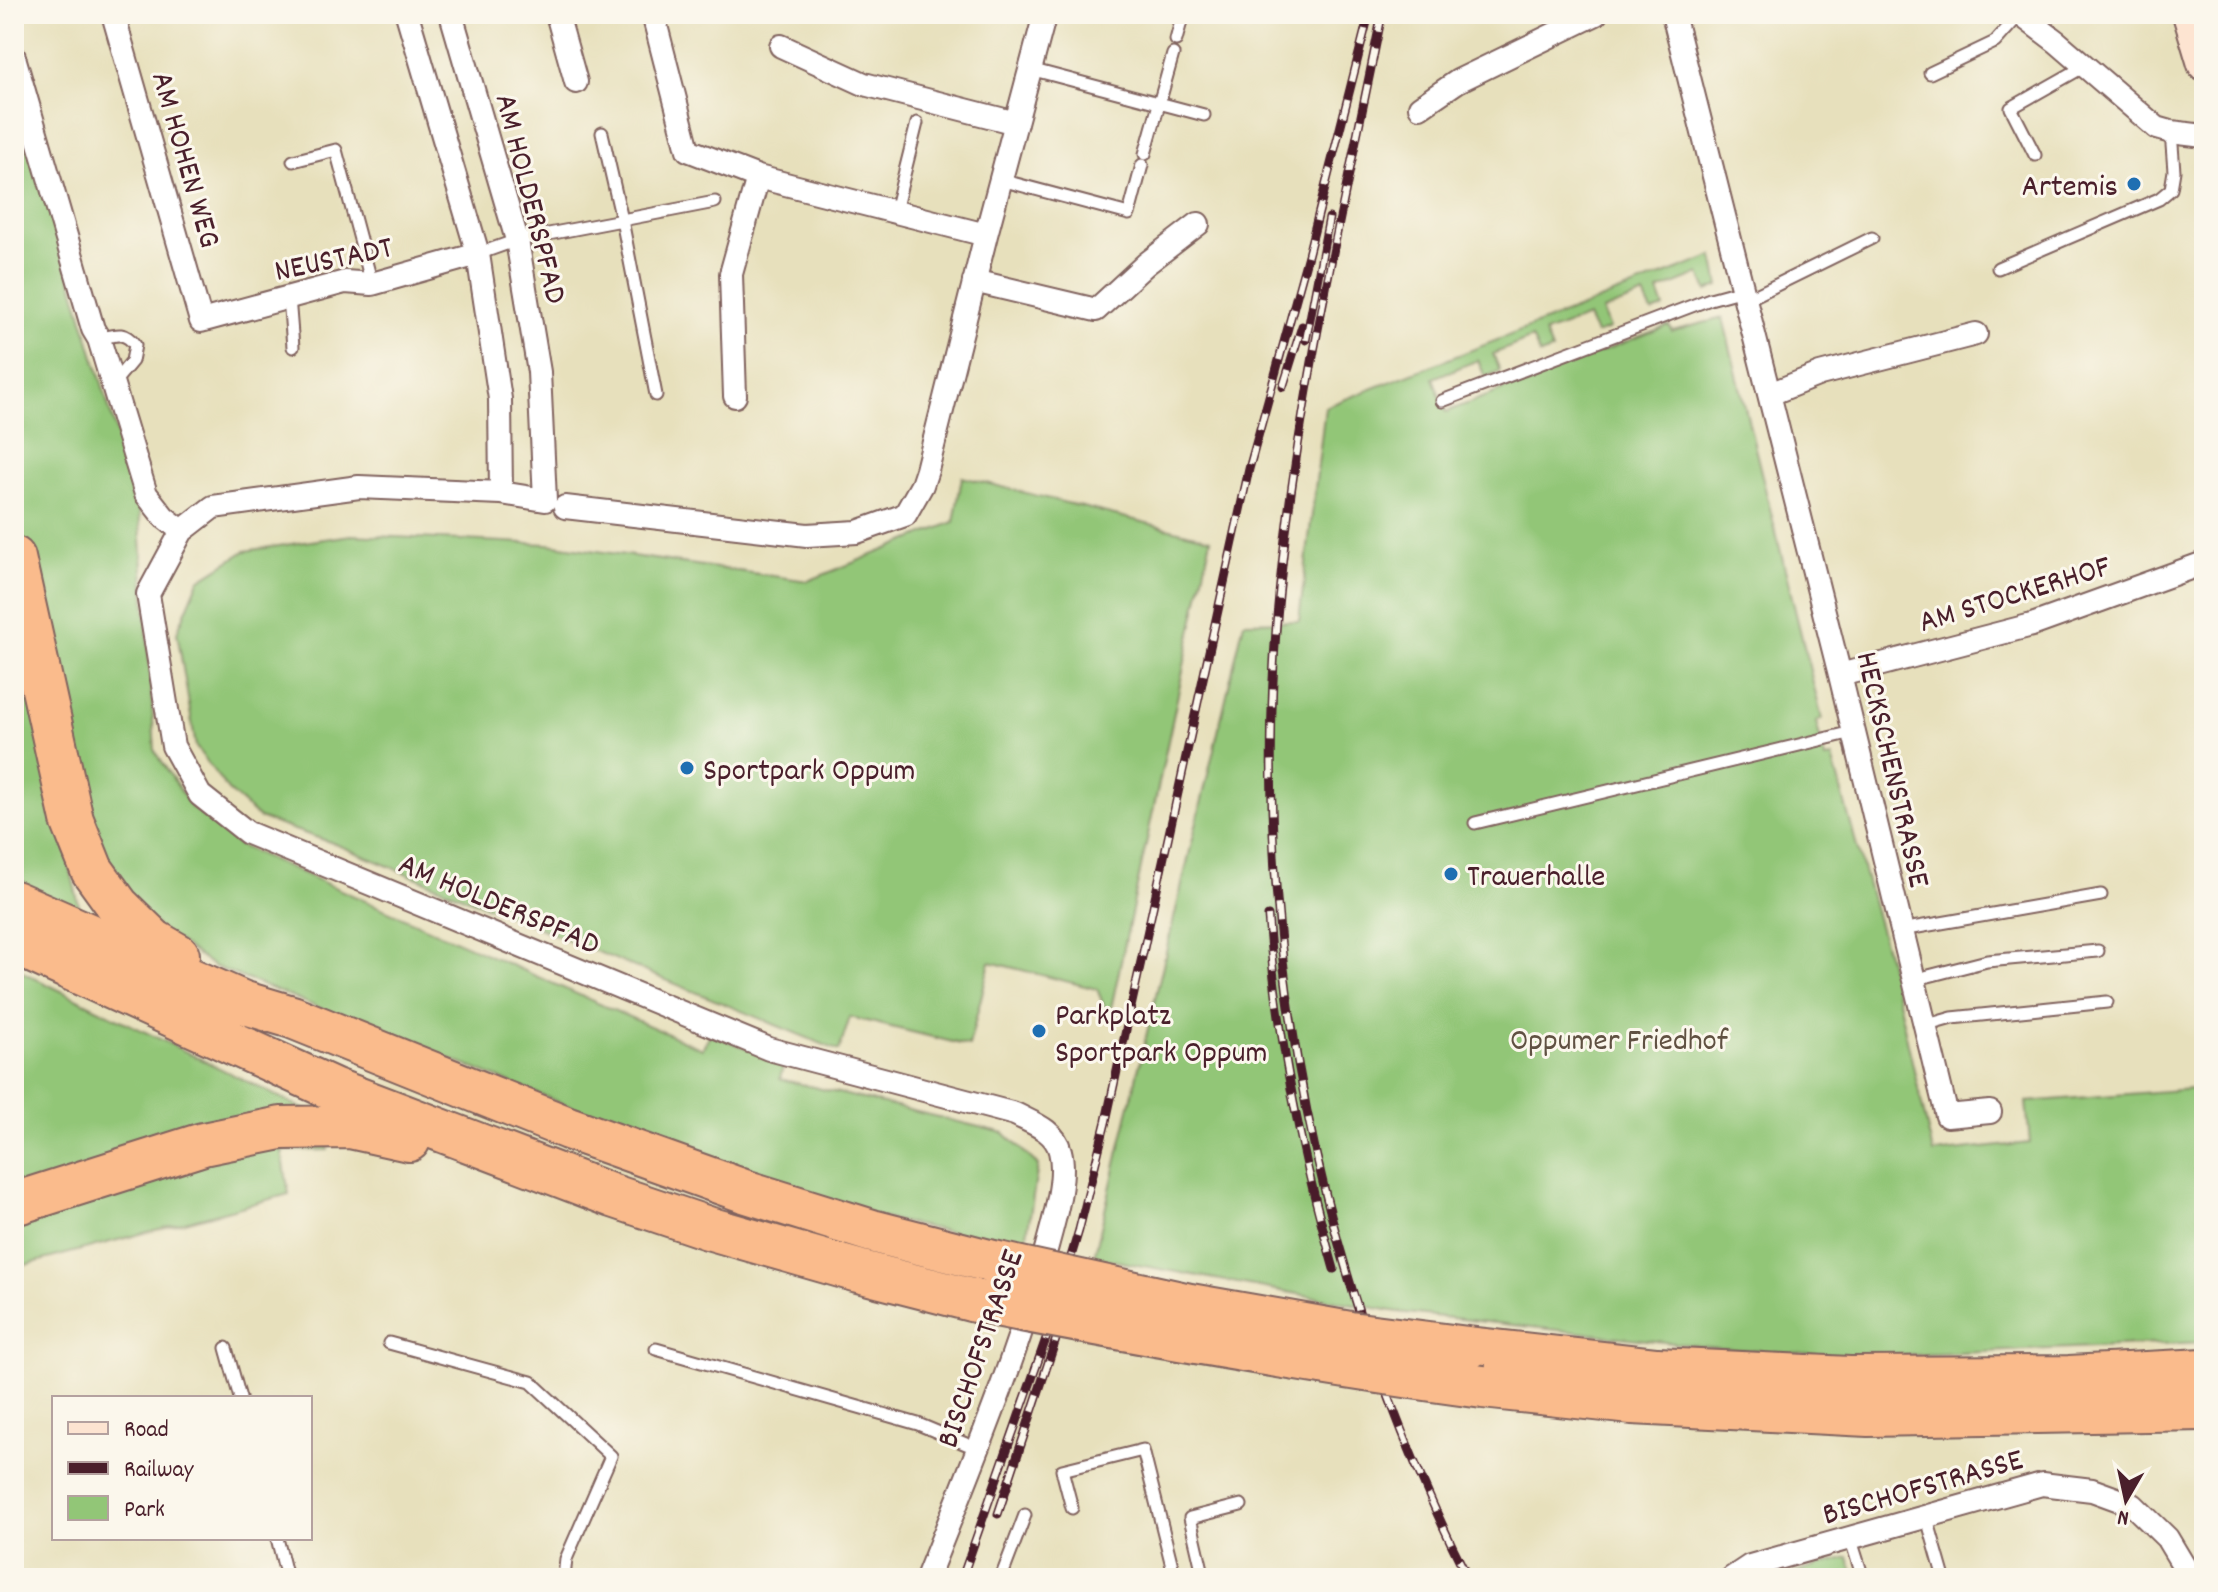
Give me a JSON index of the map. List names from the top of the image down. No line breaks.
{"streets":{"street":["AM HOHEN WEG","AM HOLDERSPFAD","NEUSTADT","AM STOCKERHOF","HECKSCHENSTRASSE","BISCHOFSTRASSE"]},"crossings":[["AM HOHEN WEG","NEUSTADT"],["AM HOLDERSPFAD","BISCHOFSTRASSE"],["AM STOCKERHOF","HECKSCHENSTRASSE"]],"parks":["Oppumer Friedhof"],"places":["Artemis","Sportpark Oppum","Trauerhalle","Parkplatz Sportpark Oppum"],"legend":["Road","Railway","Park"],"north":"bottom"}
